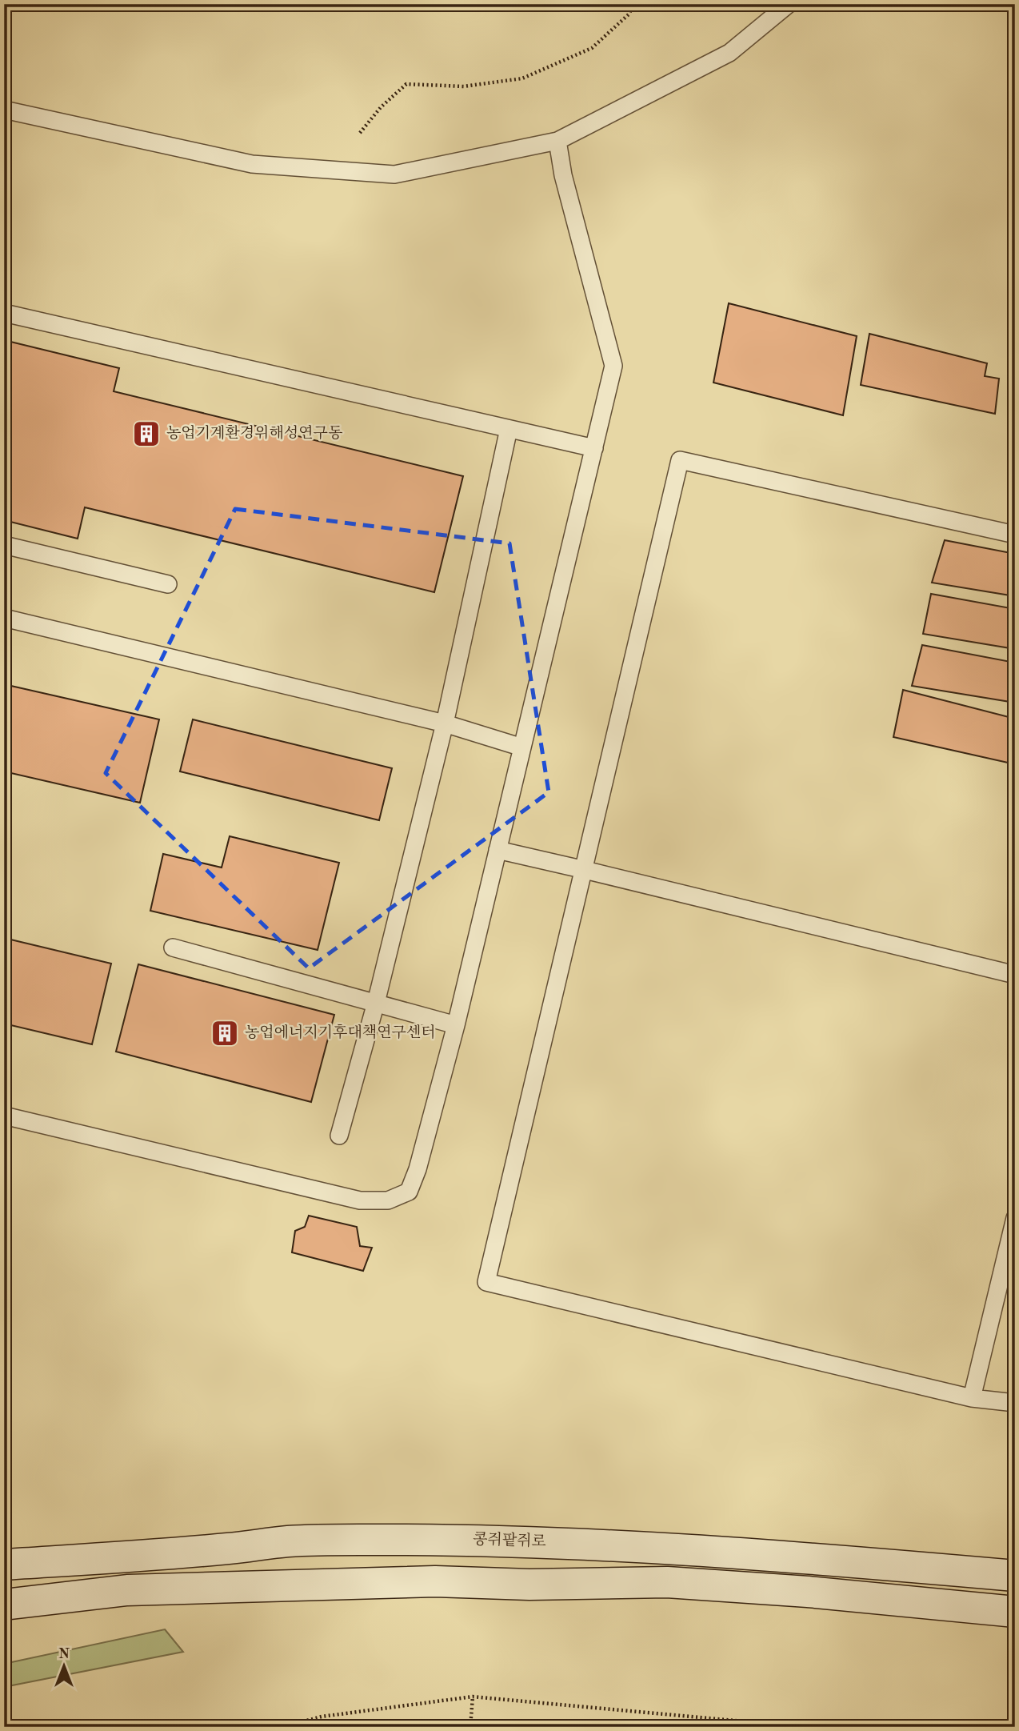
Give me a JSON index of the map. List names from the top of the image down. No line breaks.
{"streets":{"main road":["콩쥐팥쥐로"]},"places":{"building":["농업기계환경위해성연구동","농업에너지기후대책연구센터"]},"north":"top"}
